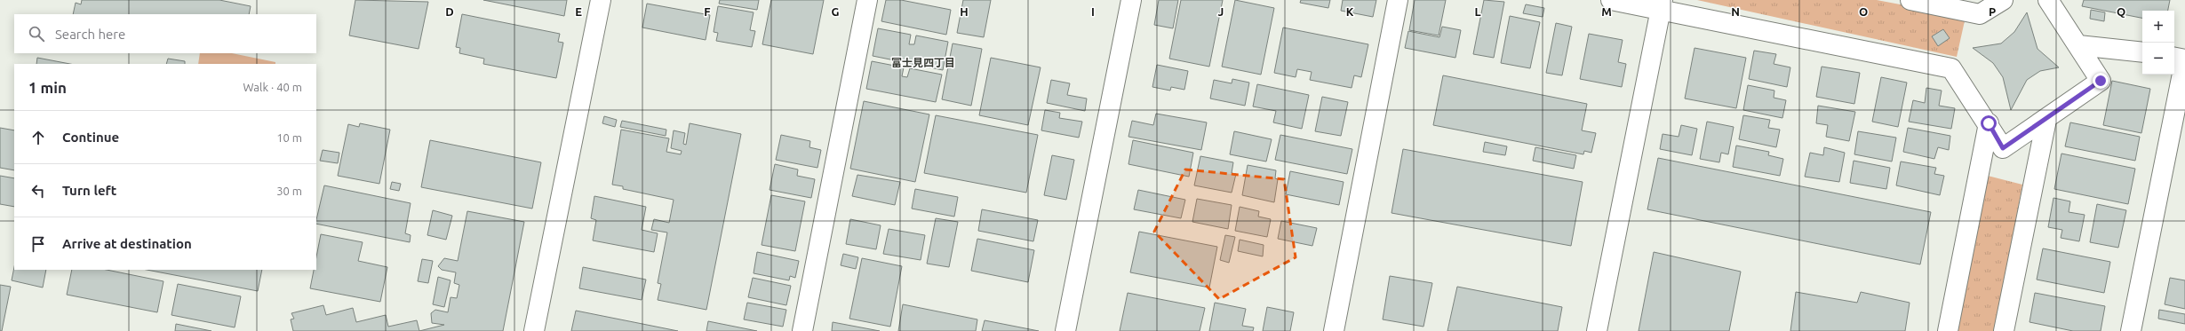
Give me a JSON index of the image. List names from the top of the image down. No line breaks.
{"districts":["富士見四丁目"],"page":{"map_buttons":["+","−"],"search":"Search here","heading":["1 min","Walk · 40 m"],"list":[["Continue","10 m"],["Turn left","30 m"],"Arrive at destination"]},"grid":{"columns":["D","E","F","G","H","I","J","K","L","M","N","O","P","Q"]}}
